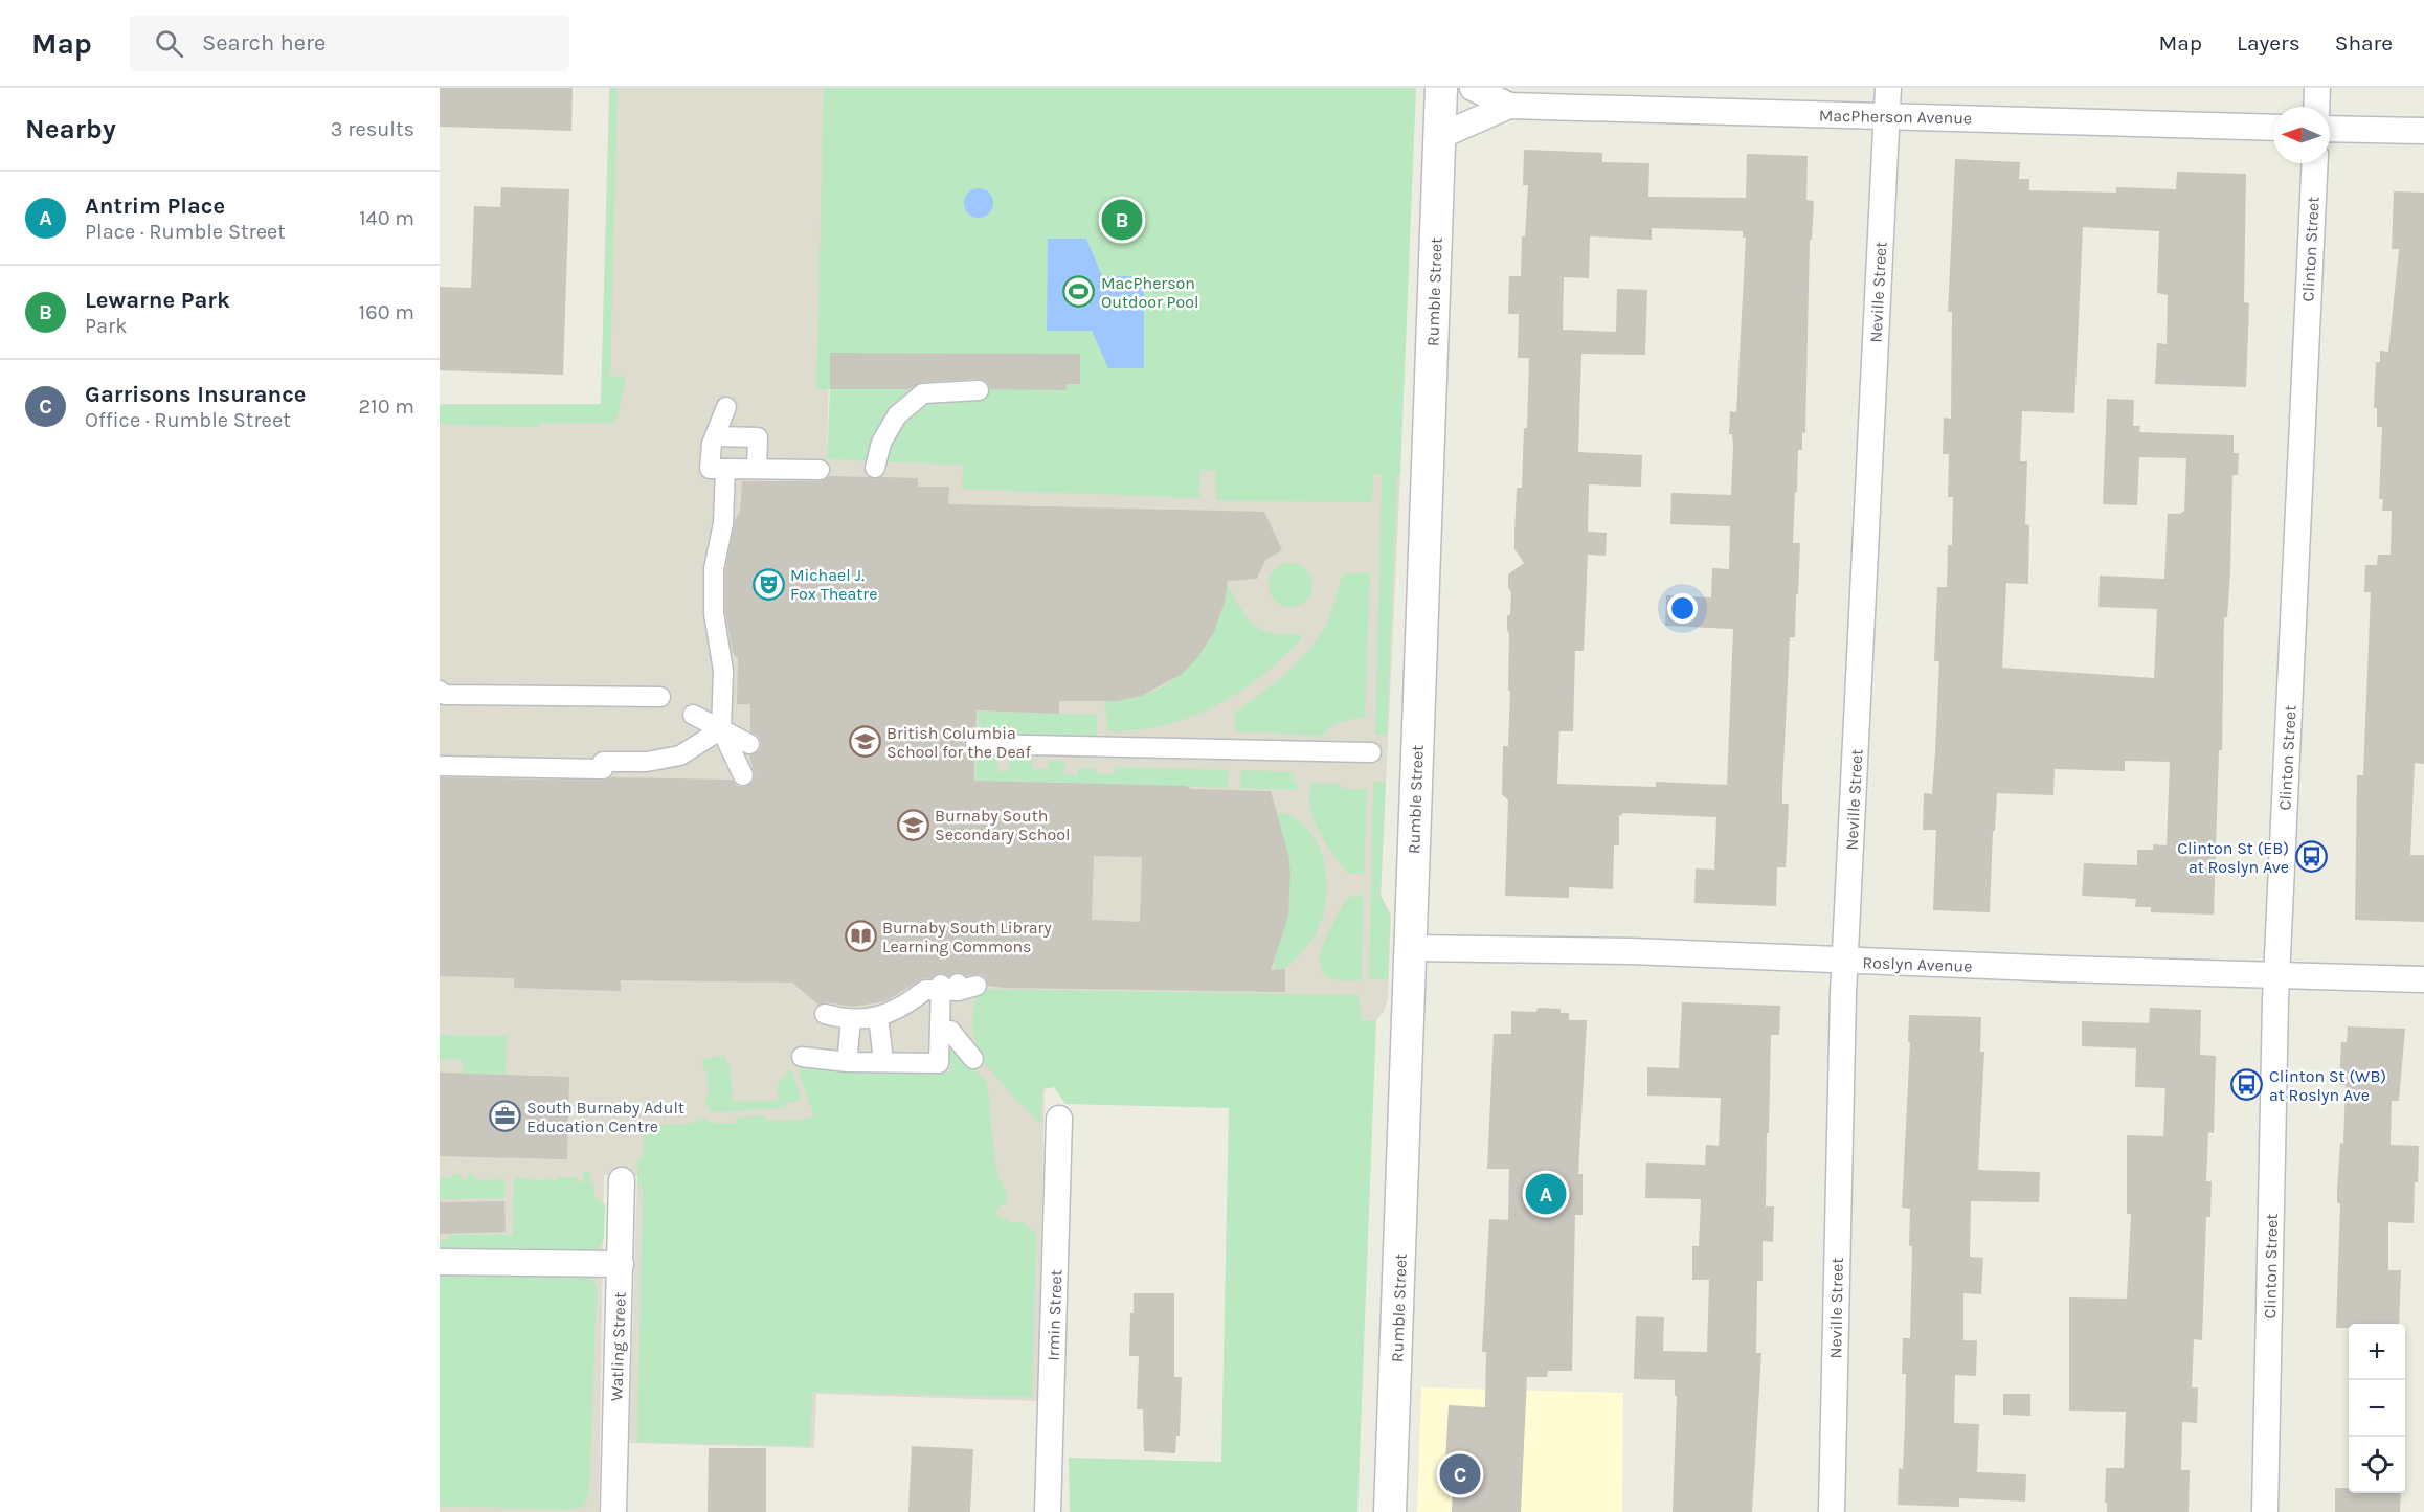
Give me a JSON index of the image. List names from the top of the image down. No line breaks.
{"streets":{"street":["MacPherson Avenue","Clinton Street","Rumble Street","Neville Street","Roslyn Avenue","Irmin Street","Watling Street"]},"crossings":[["MacPherson Avenue","Rumble Street"],["MacPherson Avenue","Neville Street"],["Clinton Street","Roslyn Avenue"],["Rumble Street","Roslyn Avenue"],["Neville Street","Roslyn Avenue"]],"places":{"sports":["MacPherson Outdoor Pool"],"theatre":["Michael J. Fox Theatre"],"school or university":["British Columbia School for the Deaf","Burnaby South Secondary School"],"bus stop":["Clinton St (EB) at Roslyn Ave","Clinton St (WB) at Roslyn Ave"],"library":["Burnaby South Library Learning Commons"],"office":["South Burnaby Adult Education Centre"]},"north":"left","page":{"header":"Map","search":"Search here","nav":["Map","Layers","Share"],"heading":["Nearby","3 results"],"list":[{"mark":"A","name":"Antrim Place","note":"Place · Rumble Street","value":"140 m"},{"mark":"B","name":"Lewarne Park","note":"Park","value":"160 m"},{"mark":"C","name":"Garrisons Insurance","note":"Office · Rumble Street","value":"210 m"}],"pins":["B","A","C"],"map_buttons":["+","−"]}}
